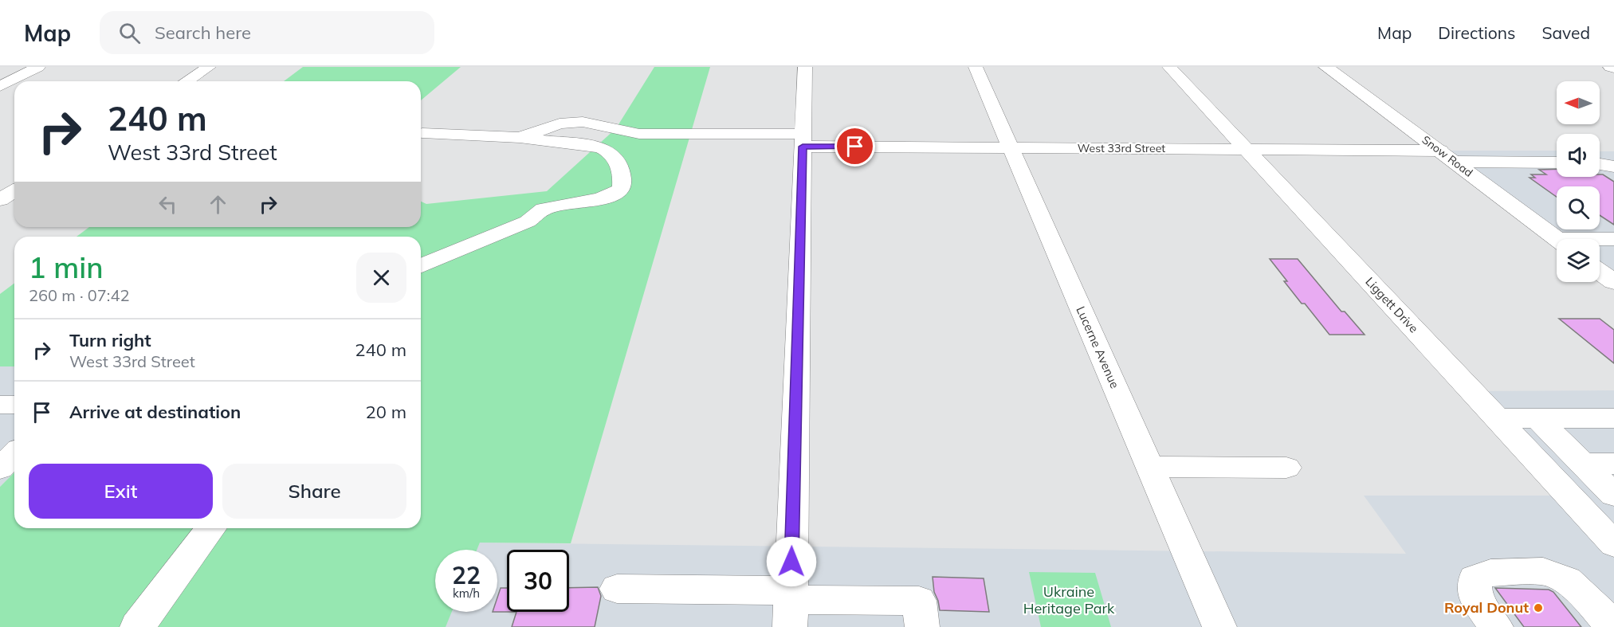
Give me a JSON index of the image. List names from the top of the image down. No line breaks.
{"streets":{"main road":["Snow Road"],"street":["West 33rd Street","Liggett Drive","Lucerne Avenue"]},"crossings":[["West 33rd Street","Snow Road"],["West 33rd Street","Liggett Drive"],["West 33rd Street","Lucerne Avenue"]],"parks":["Ukraine Heritage Park"],"places":["Royal Donut"],"north":"left","page":{"header":"Map","search":"Search here","nav":["Map","Directions","Saved"],"turn":["240 m","West 33rd Street"],"heading":["1 min","260 m · 07:42"],"list":[{"name":"Turn right","note":"West 33rd Street","value":"240 m"},{"name":"Arrive at destination","value":"20 m"}],"buttons":["Exit","Share"],"speed":"22 km/h","limit":"30"}}
